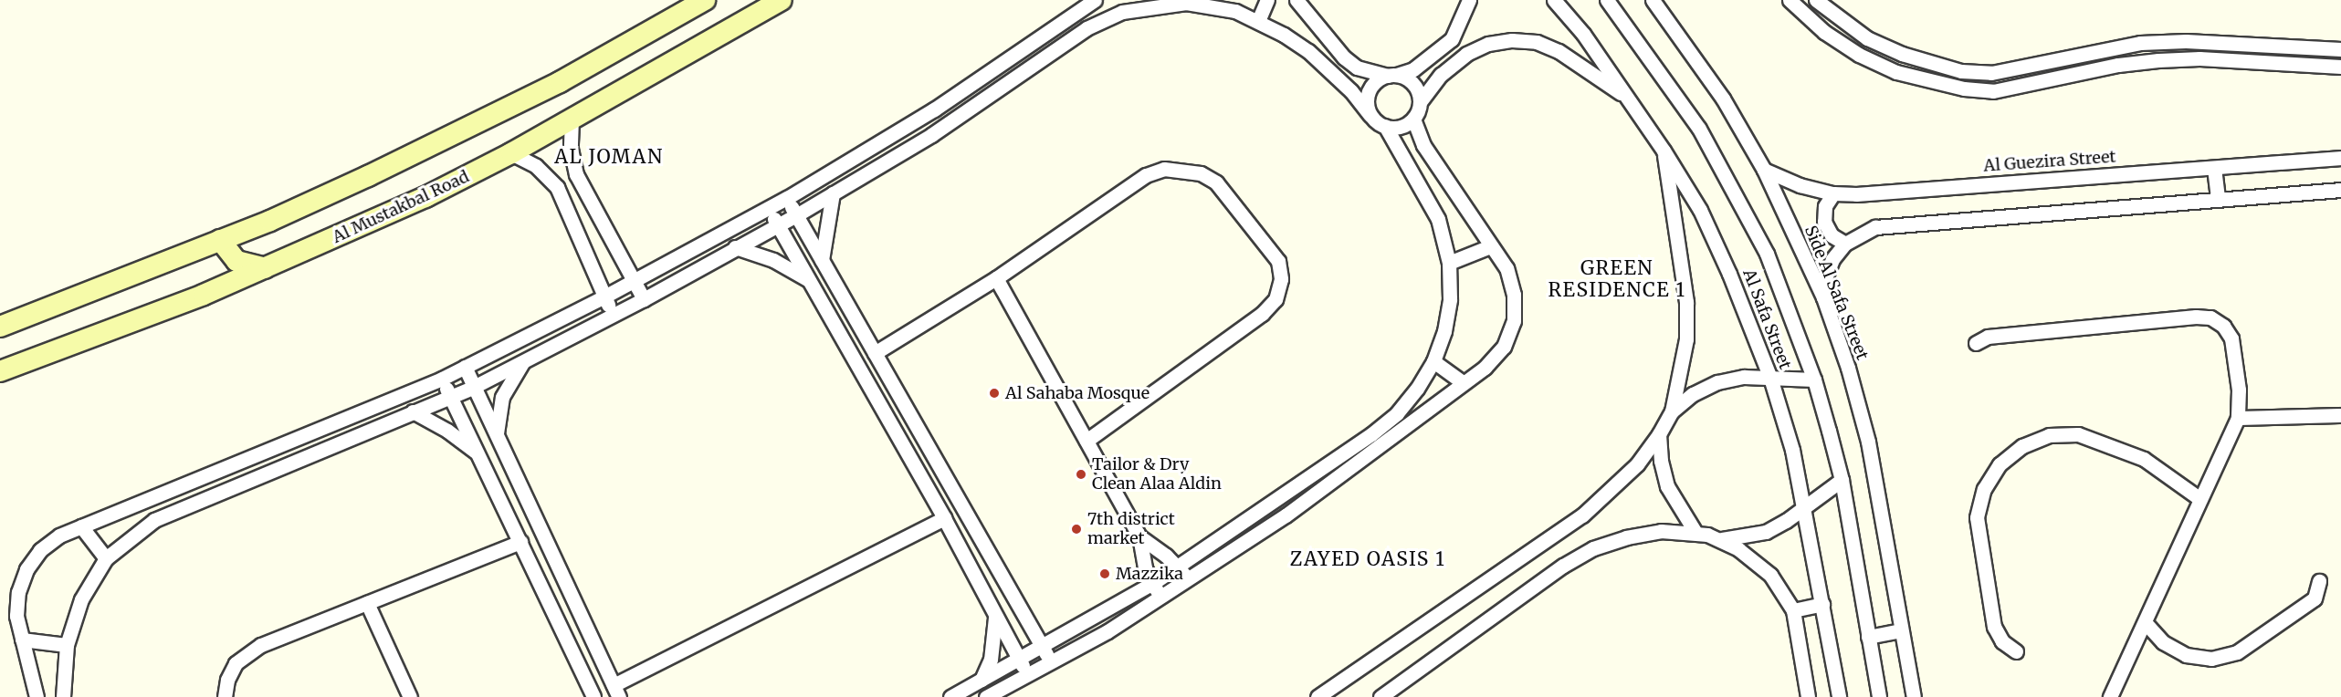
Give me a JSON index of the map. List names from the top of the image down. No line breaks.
{"streets":{"main road":["Al Mustakbal Road"],"street":["Al Guezira Street","Side Al Safa Street","Al Safa Street"]},"crossings":[["Al Guezira Street","Side Al Safa Street"]],"districts":["AL JOMAN","GREEN RESIDENCE 1","ZAYED OASIS 1"],"places":["Al Sahaba Mosque","Tailor & Dry Clean Alaa Aldin","7th district market","Mazzika"]}
